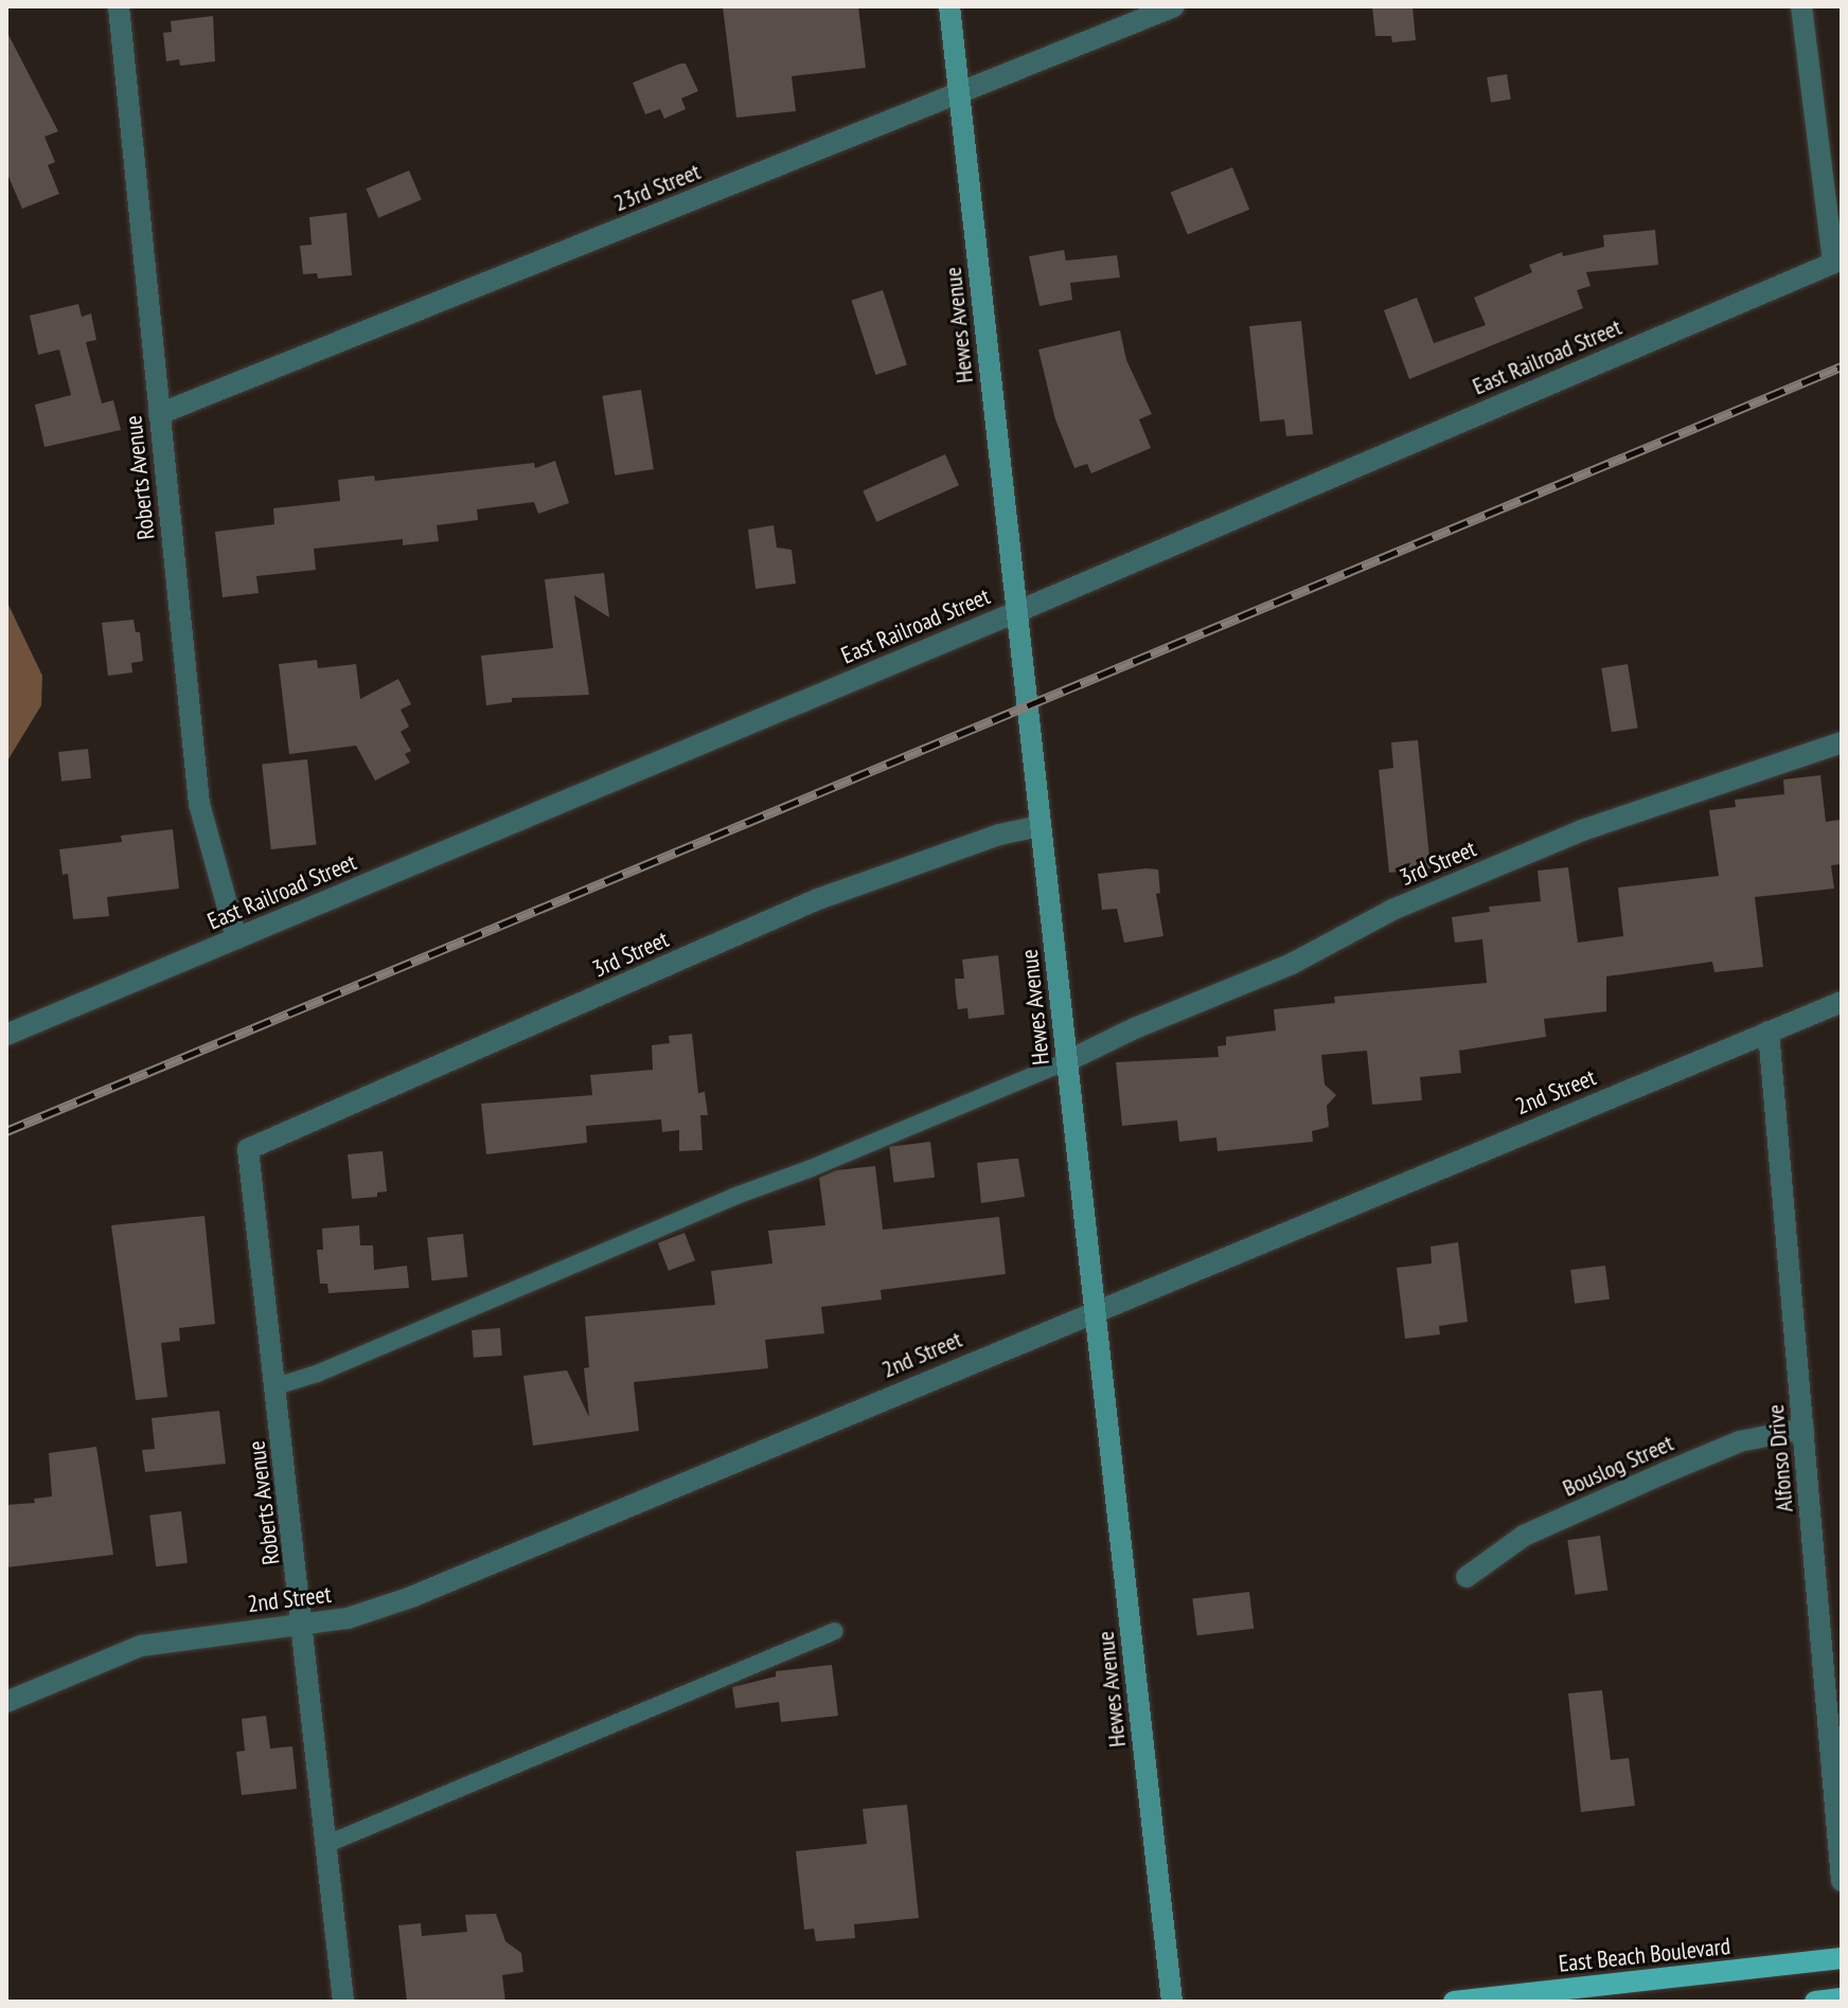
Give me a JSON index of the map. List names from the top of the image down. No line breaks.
{"streets":{"main road":["Hewes Avenue","East Beach Boulevard"],"street":["23rd Street","East Railroad Street","Roberts Avenue","3rd Street","2nd Street","Alfonso Drive","Bouslog Street"]},"crossings":[["23rd Street","Hewes Avenue"],["23rd Street","Roberts Avenue"],["Hewes Avenue","East Railroad Street"],["Hewes Avenue","3rd Street"],["Hewes Avenue","2nd Street"],["East Railroad Street","Roberts Avenue"],["Roberts Avenue","3rd Street"],["Roberts Avenue","2nd Street"],["2nd Street","Alfonso Drive"],["Alfonso Drive","Bouslog Street"]]}
